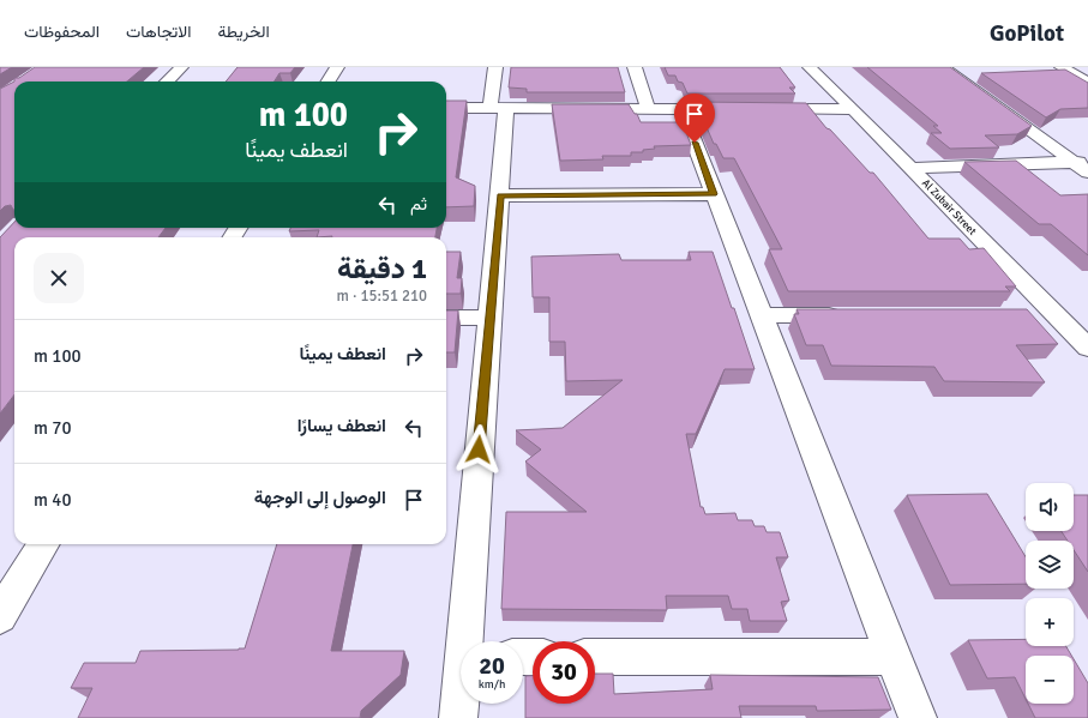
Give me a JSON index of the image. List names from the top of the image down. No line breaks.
{"streets":{"street":["Al Zubair Street"]},"page":{"header":"GoPilot","nav":["الخريطة","الاتجاهات","المحفوظات"],"turn":["100 m","انعطف يمينًا"],"then":"ثم","heading":["1 دقيقة","210 m · 15:51"],"list":[{"name":"انعطف يمينًا","value":"100 m"},{"name":"انعطف يسارًا","value":"70 m"},{"name":"الوصول إلى الوجهة","value":"40 m"}],"map_buttons":["+","−"],"speed":"20 km/h","limit":"30"}}
